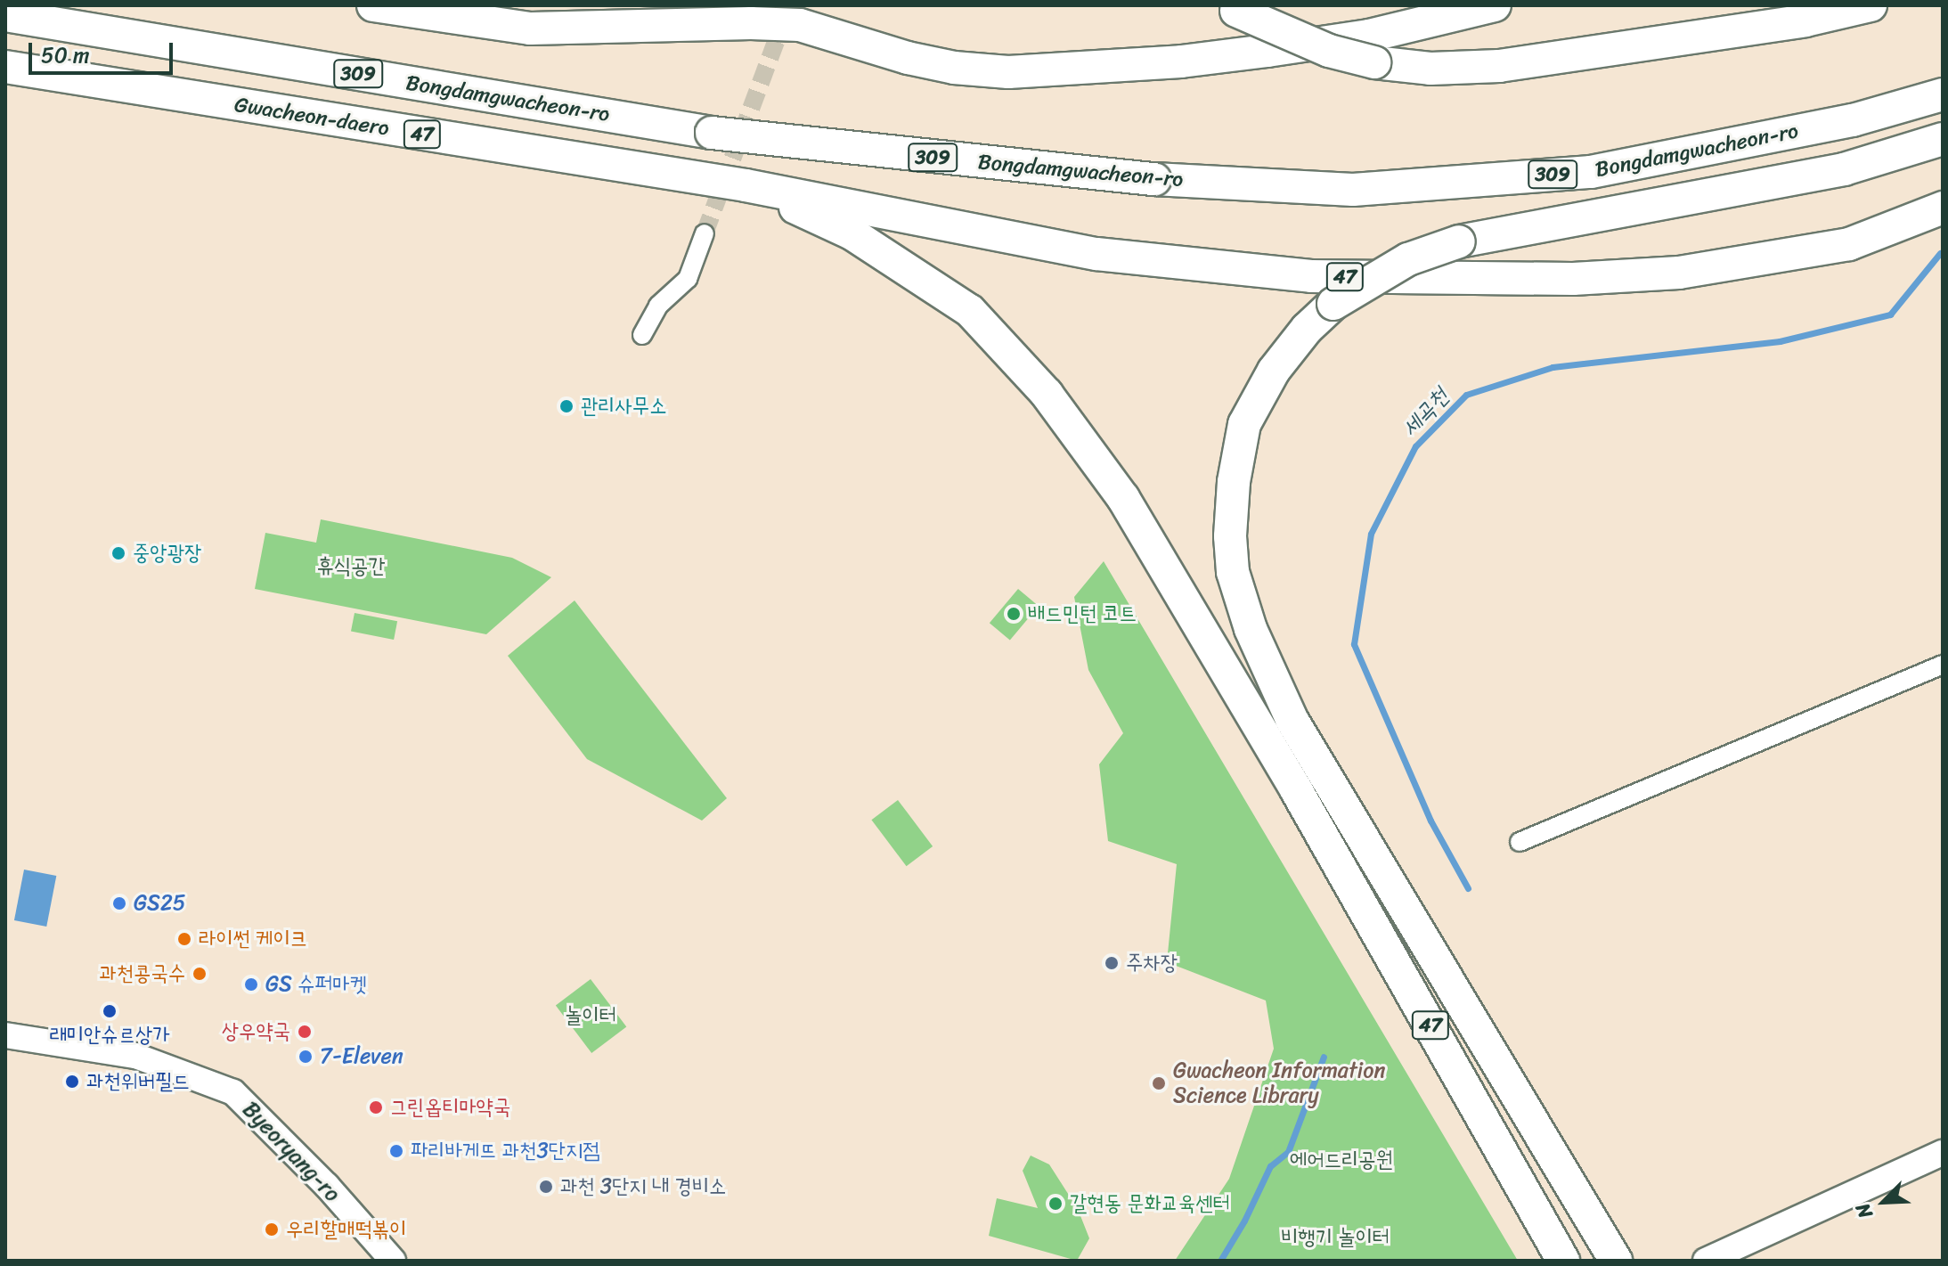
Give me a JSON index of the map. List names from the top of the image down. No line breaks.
{"streets":{"highway":["309","Bongdamgwacheon-ro","Gwacheon-daero","47"],"street":["Byeoryang-ro"]},"crossings":[["Gwacheon-daero","47"]],"water":["세곡천"],"parks":["휴식공간","놀이터","에어드리공원","비행기 놀이터"],"places":["관리사무소","중앙광장","배드민턴 코트","GS25","라이썬 케이크","주차장","과천콩국수","GS 슈퍼마켓","래미안슈르상가","상우약국","7-Eleven","과천위버필드","Gwacheon Information Science Library","그린옵티마약국","파리바게뜨 과천3단지점","과천 3단지 내 경비소","갈현동 문화교육센터","우리할매떡볶이"],"scale_bar":"50 m","north":"bottom left"}
